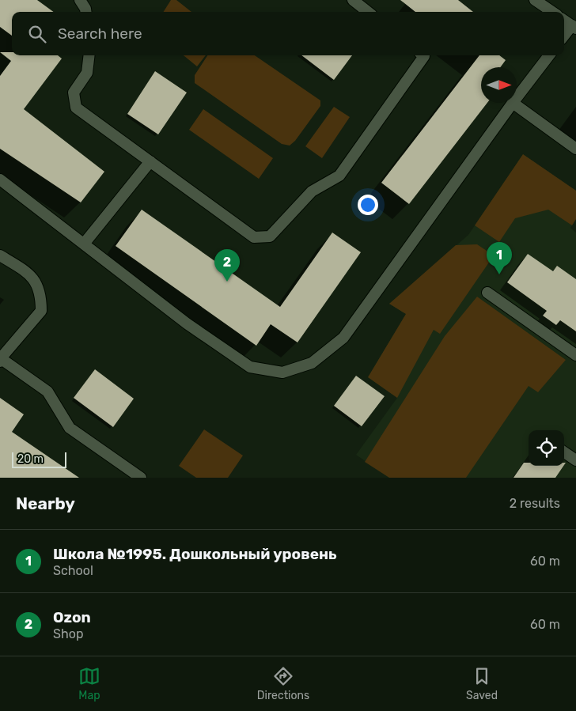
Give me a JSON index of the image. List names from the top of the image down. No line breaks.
{"scale_bar":"20 m","north":"right","page":{"search":"Search here","pins":["1","2"],"scale":"20 m","heading":["Nearby","2 results"],"list":[{"mark":"1","name":"Школа №1995. Дошкольный уровень","note":"School","value":"60 m"},{"mark":"2","name":"Ozon","note":"Shop","value":"60 m"}],"nav":["Map","Directions","Saved"]}}
